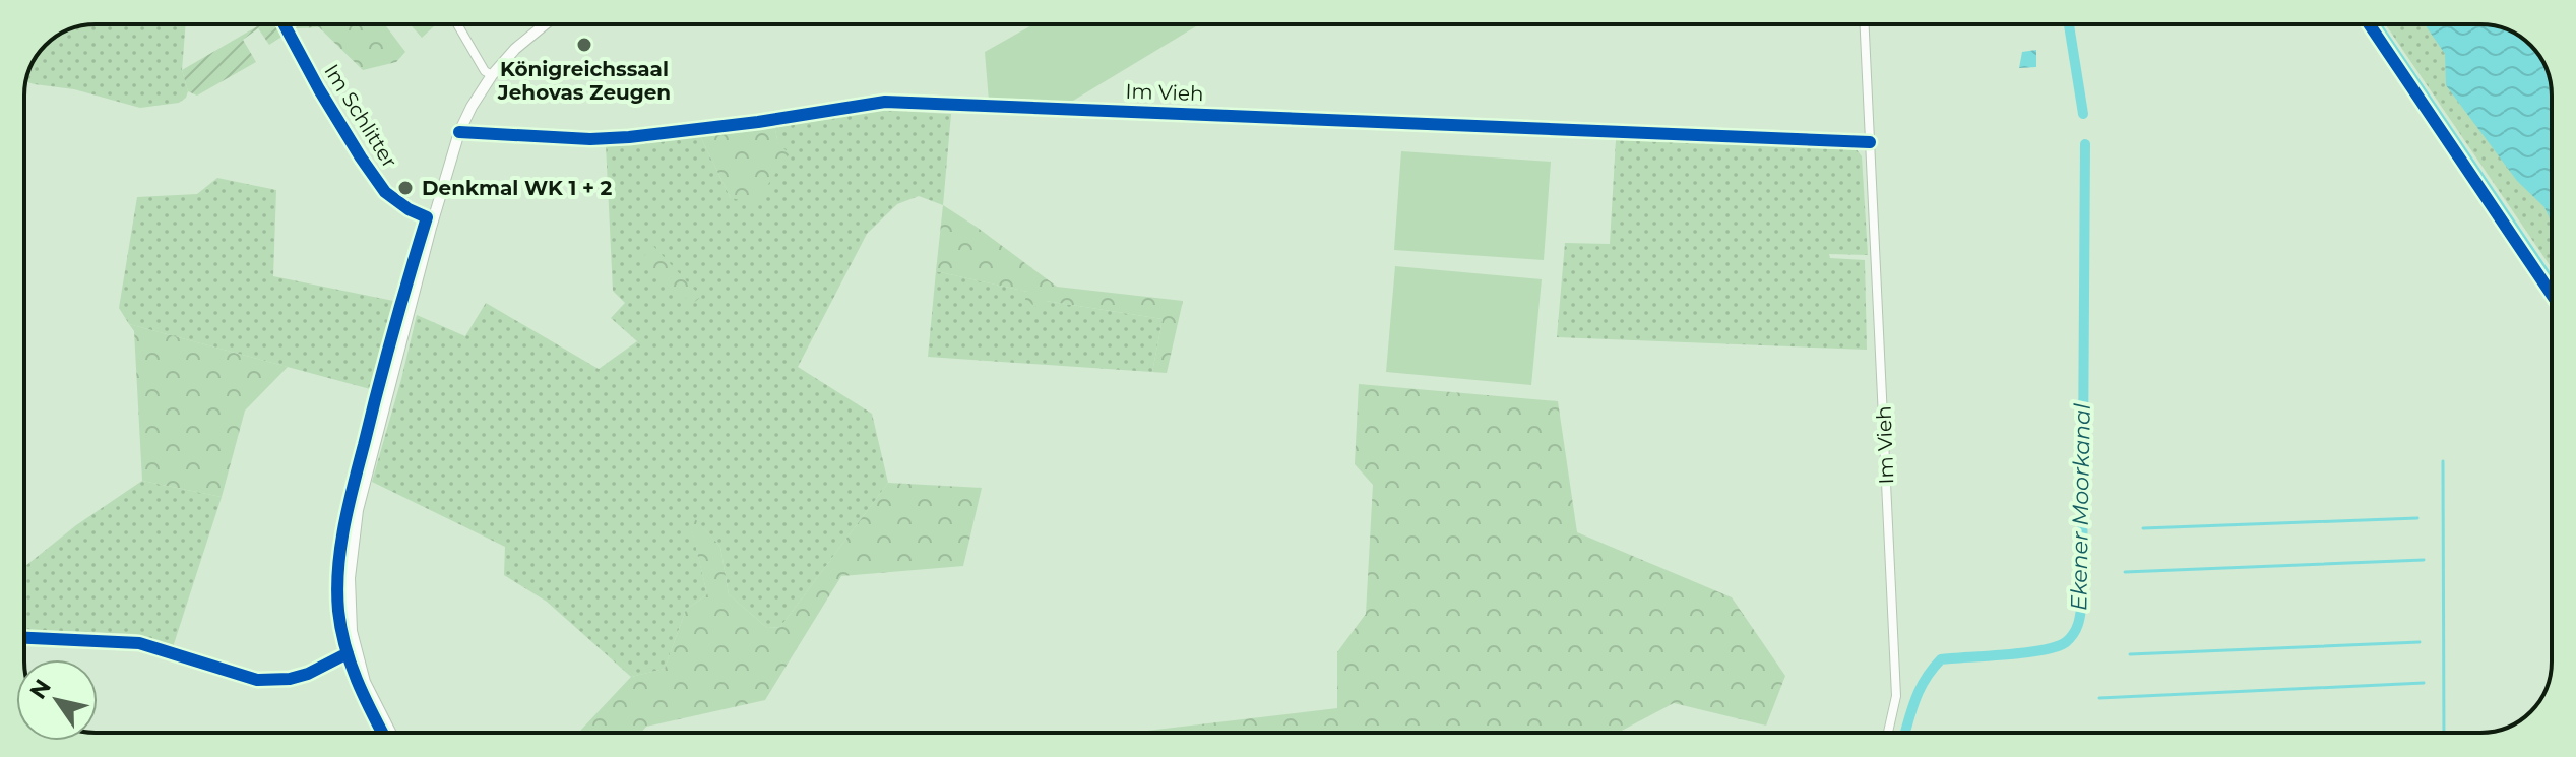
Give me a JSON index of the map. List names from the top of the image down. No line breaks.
{"streets":{"street":["Im Vieh","Im Schlitter"]},"water":["Ekener Moorkanal"],"places":["Königreichssaal Jehovas Zeugen","Denkmal WK 1 + 2"],"north":"top left"}
